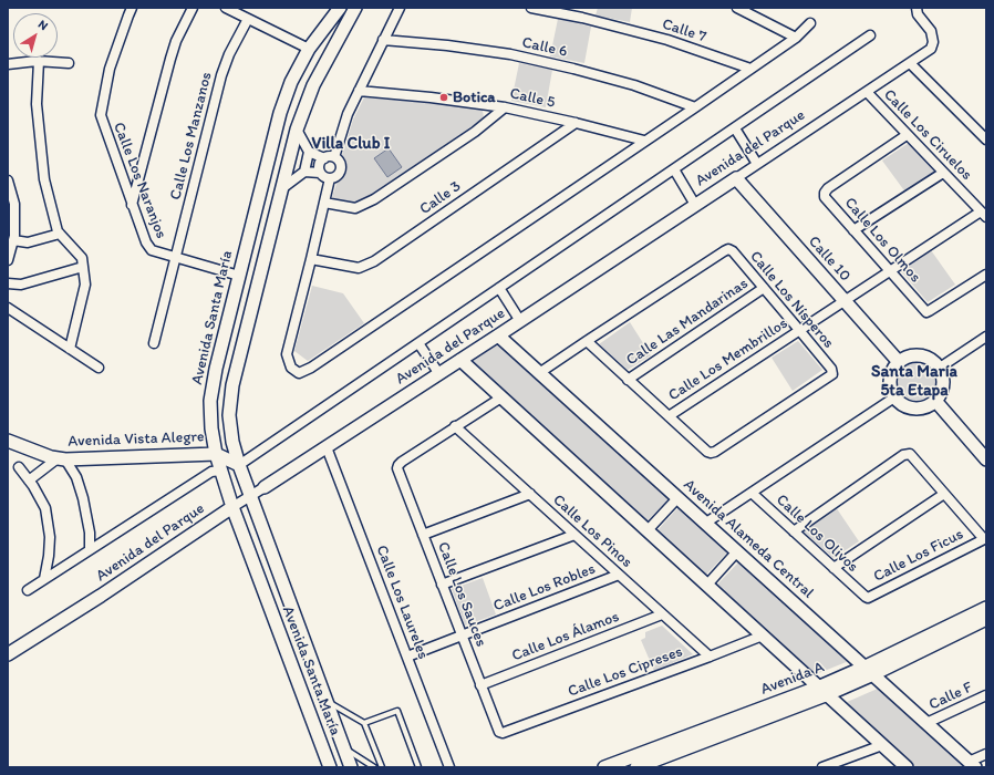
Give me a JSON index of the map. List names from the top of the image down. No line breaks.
{"streets":{"street":["Calle 7","Calle 6","Calle 5","Calle Los Ciruelos","Calle Los Manzanos","Avenida del Parque","Calle Los Naranjos","Calle 3","Calle Los Olmos","Calle 10","Calle Los Nísperos","Avenida Santa María","Calle Las Mandarinas","Calle Los Membrillos","Avenida Vista Alegre","Calle Los Pinos","Calle Los Olivos","Avenida Alameda Central","Calle Los Ficus","Calle Los Robles","Calle Los Sauces","Calle Los Laureles","Calle Los Álamos","Calle Los Cipreses","Avenida A","Calle F"]},"crossings":[["Calle 5","Calle 3"],["Calle Los Ciruelos","Avenida del Parque"],["Calle Los Ciruelos","Calle Los Olmos"],["Calle Los Ciruelos","Calle Los Membrillos"],["Calle Los Manzanos","Calle Los Naranjos"],["Avenida del Parque","Calle 10"],["Avenida del Parque","Avenida Santa María"],["Avenida del Parque","Avenida Vista Alegre"],["Avenida del Parque","Avenida Alameda Central"],["Avenida del Parque","Calle Los Laureles"],["Calle Los Naranjos","Avenida Santa María"],["Calle Los Olmos","Calle Los Membrillos"],["Calle 10","Calle Los Membrillos"],["Calle Los Nísperos","Calle Las Mandarinas"],["Calle Los Nísperos","Calle Los Membrillos"],["Calle Los Nísperos","Avenida Alameda Central"],["Avenida Santa María","Avenida Vista Alegre"],["Calle Los Pinos","Calle Los Robles"],["Calle Los Pinos","Calle Los Sauces"],["Calle Los Pinos","Calle Los Álamos"],["Calle Los Pinos","Calle Los Cipreses"],["Calle Los Olivos","Calle Los Ficus"],["Avenida Alameda Central","Avenida A"],["Avenida Alameda Central","Calle F"],["Calle Los Robles","Calle Los Sauces"],["Calle Los Robles","Calle Los Laureles"],["Calle Los Sauces","Calle Los Álamos"],["Calle Los Sauces","Calle Los Cipreses"]],"districts":["Villa Club I","Santa María 5ta Etapa"],"places":["Botica"],"north":"top right"}
